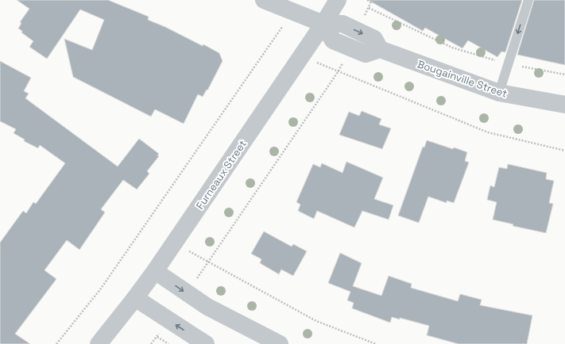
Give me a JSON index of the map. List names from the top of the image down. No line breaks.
{"streets":{"street":["Bougainville Street","Furneaux Street"]},"crossings":[["Bougainville Street","Furneaux Street"]]}
